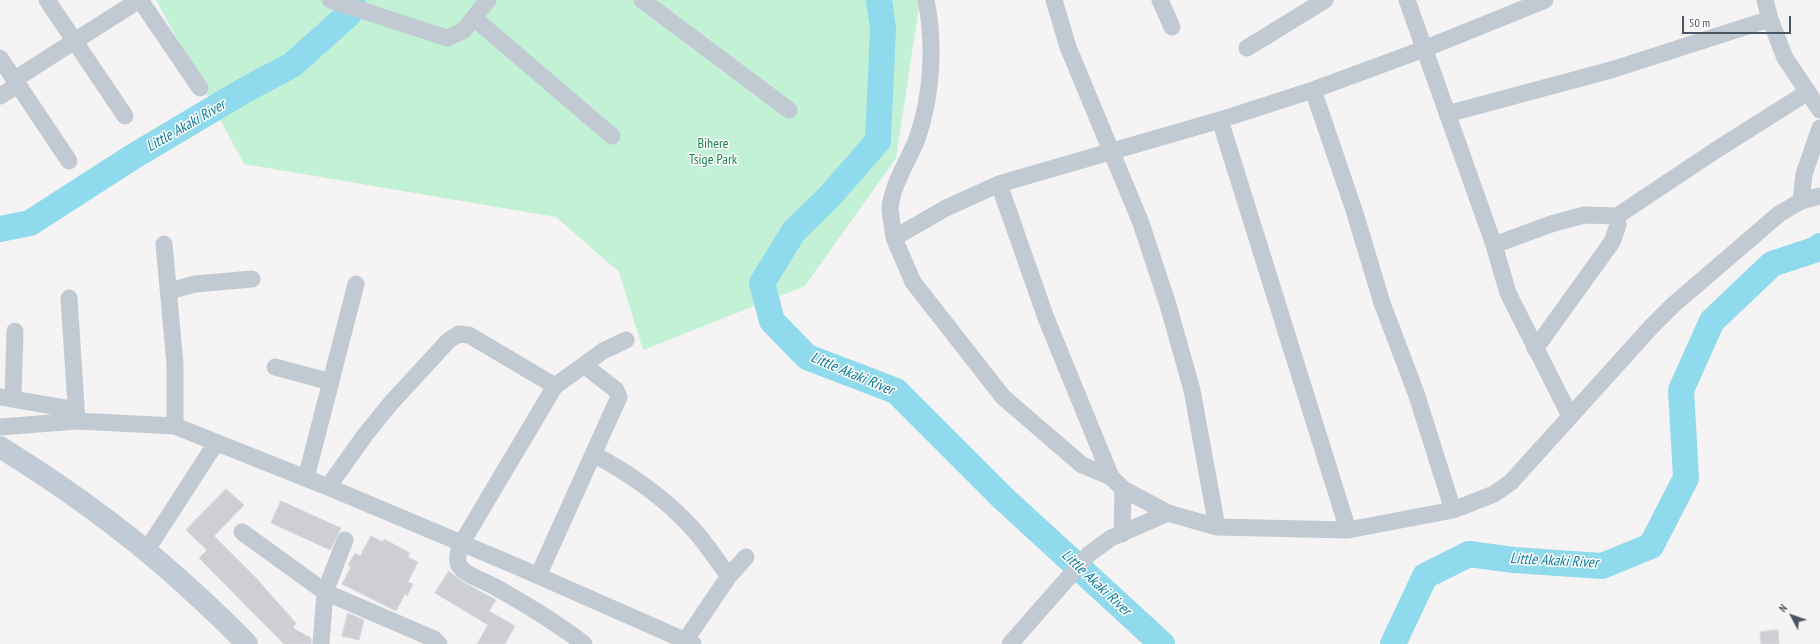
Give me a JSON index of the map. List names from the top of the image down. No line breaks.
{"water":["Little Akaki River"],"parks":["Bihere Tsige Park"],"scale_bar":"50 m","north":"top left"}
